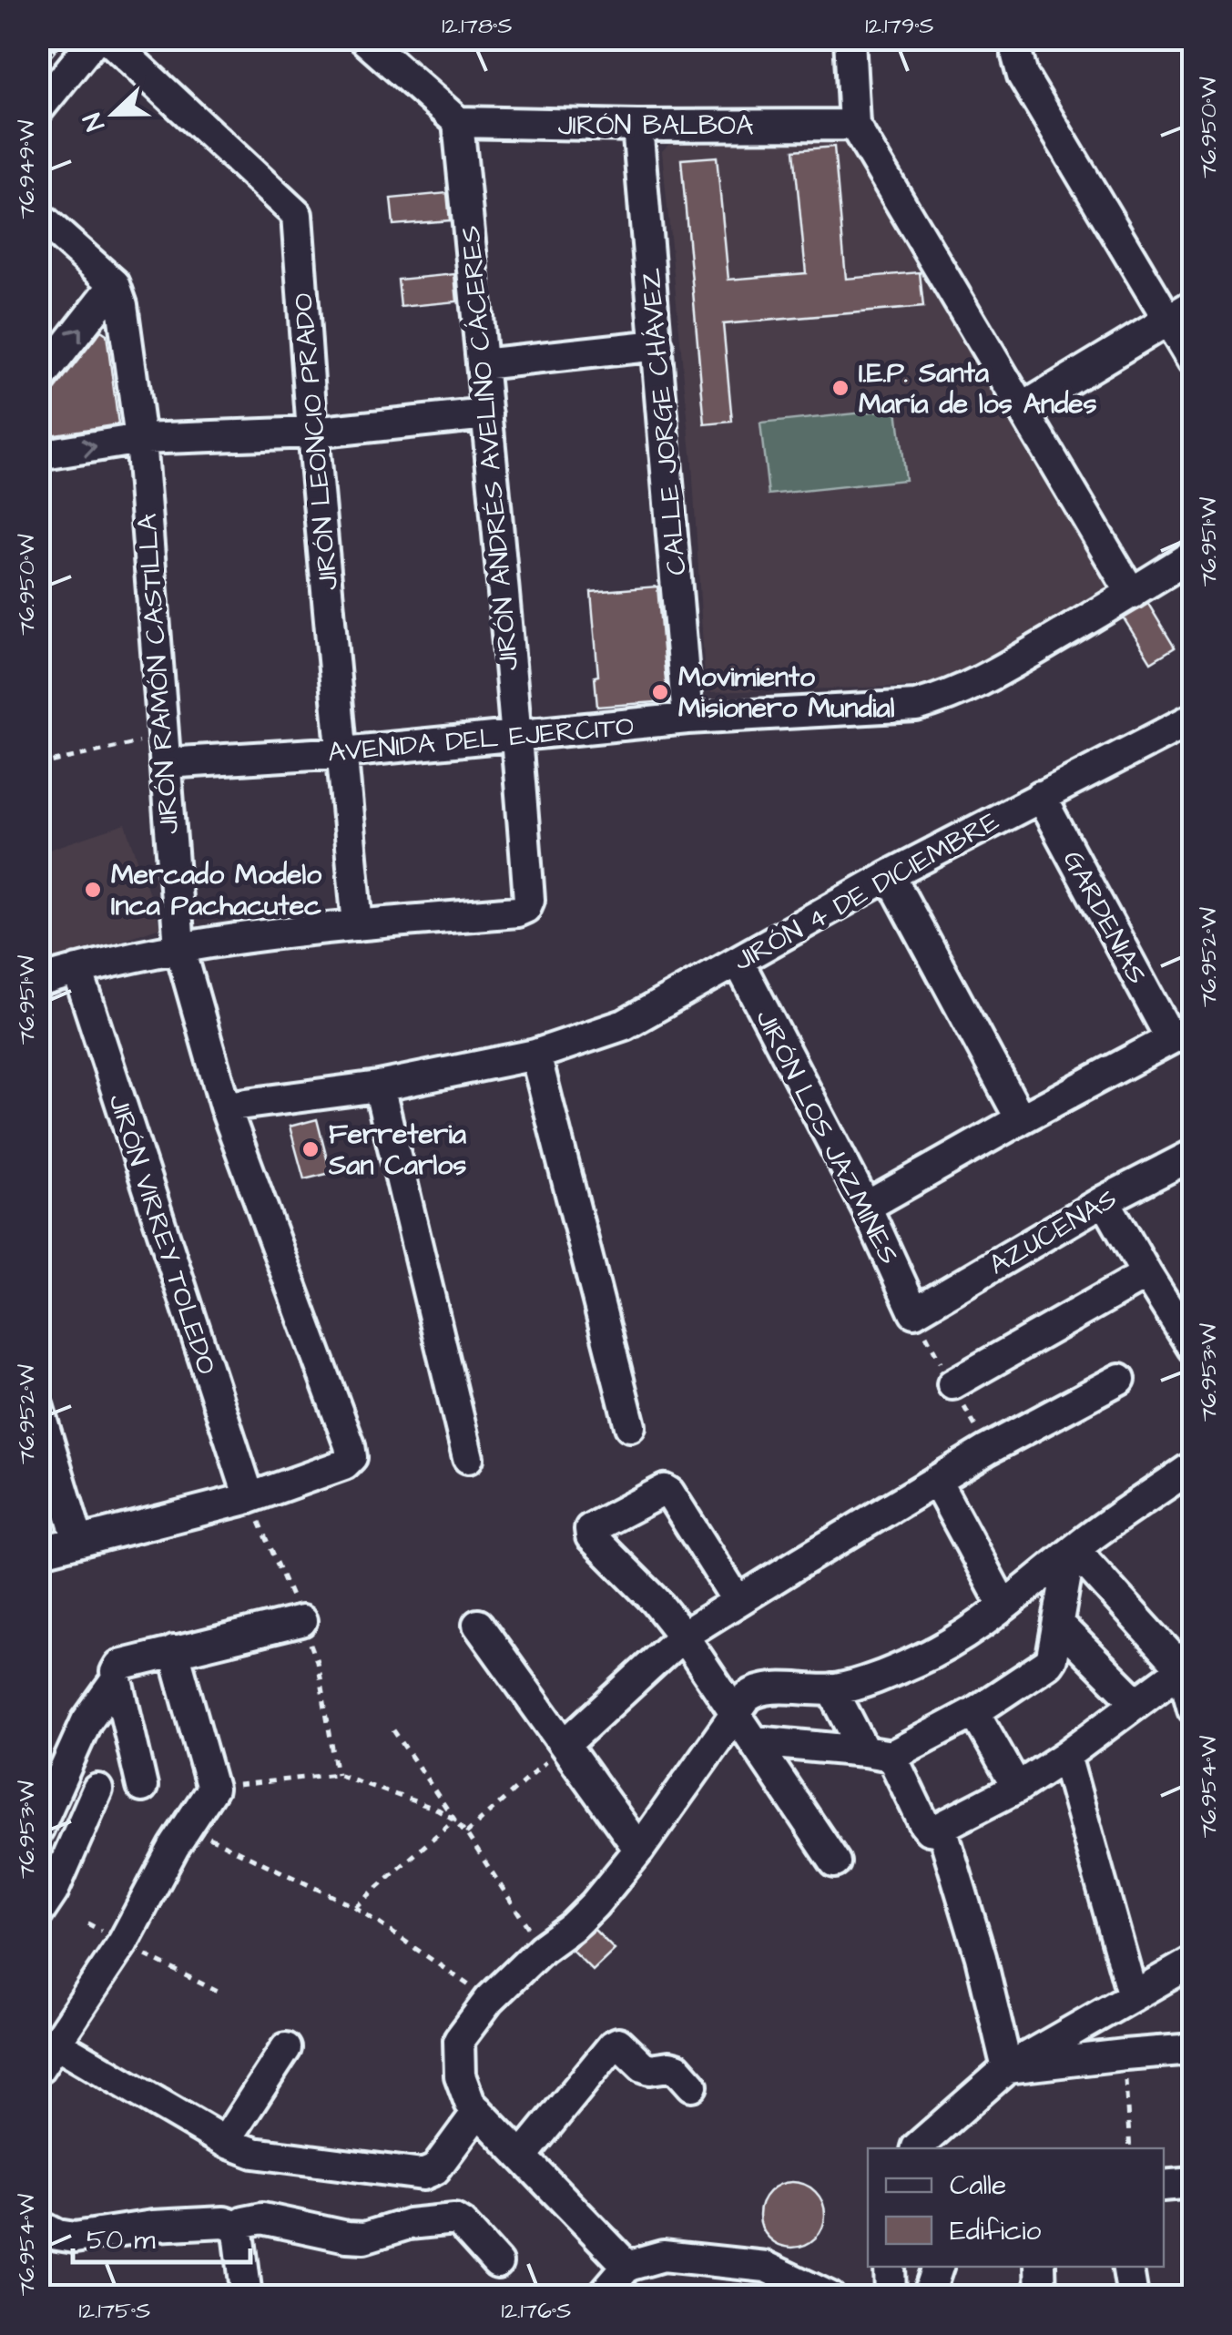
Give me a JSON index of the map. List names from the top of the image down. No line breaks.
{"streets":{"street":["JIRÓN BALBOA","CALLE JORGE CHÁVEZ","JIRÓN LEONCIO PRADO","JIRÓN ANDRÉS AVELINO CÁCERES","JIRÓN RAMÓN CASTILLA","AVENIDA DEL EJERCITO","JIRÓN 4 DE DICIEMBRE","GARDENIAS","JIRÓN LOS JAZMINES","AZUCENAS","JIRÓN VIRREY TOLEDO"]},"crossings":[["JIRÓN BALBOA","CALLE JORGE CHÁVEZ"],["JIRÓN BALBOA","JIRÓN ANDRÉS AVELINO CÁCERES"],["CALLE JORGE CHÁVEZ","AVENIDA DEL EJERCITO"],["JIRÓN LEONCIO PRADO","JIRÓN ANDRÉS AVELINO CÁCERES"],["JIRÓN LEONCIO PRADO","AVENIDA DEL EJERCITO"],["JIRÓN ANDRÉS AVELINO CÁCERES","AVENIDA DEL EJERCITO"],["JIRÓN RAMÓN CASTILLA","AVENIDA DEL EJERCITO"],["JIRÓN RAMÓN CASTILLA","JIRÓN 4 DE DICIEMBRE"],["JIRÓN RAMÓN CASTILLA","JIRÓN VIRREY TOLEDO"],["JIRÓN 4 DE DICIEMBRE","GARDENIAS"],["JIRÓN 4 DE DICIEMBRE","JIRÓN LOS JAZMINES"],["JIRÓN LOS JAZMINES","AZUCENAS"]],"places":["I.E.P. Santa María de los Andes","Movimiento Misionero Mundial","Mercado Modelo Inca Pachacutec","Ferreteria San Carlos"],"legend":["Calle","Edificio"],"scale_bar":"50 m","north":"left","coordinates":["12.178°S","12.179°S","76.950°W","76.949°W","76.951°W","76.952°W","76.953°W","76.954°W","12.175°S","12.176°S"]}
